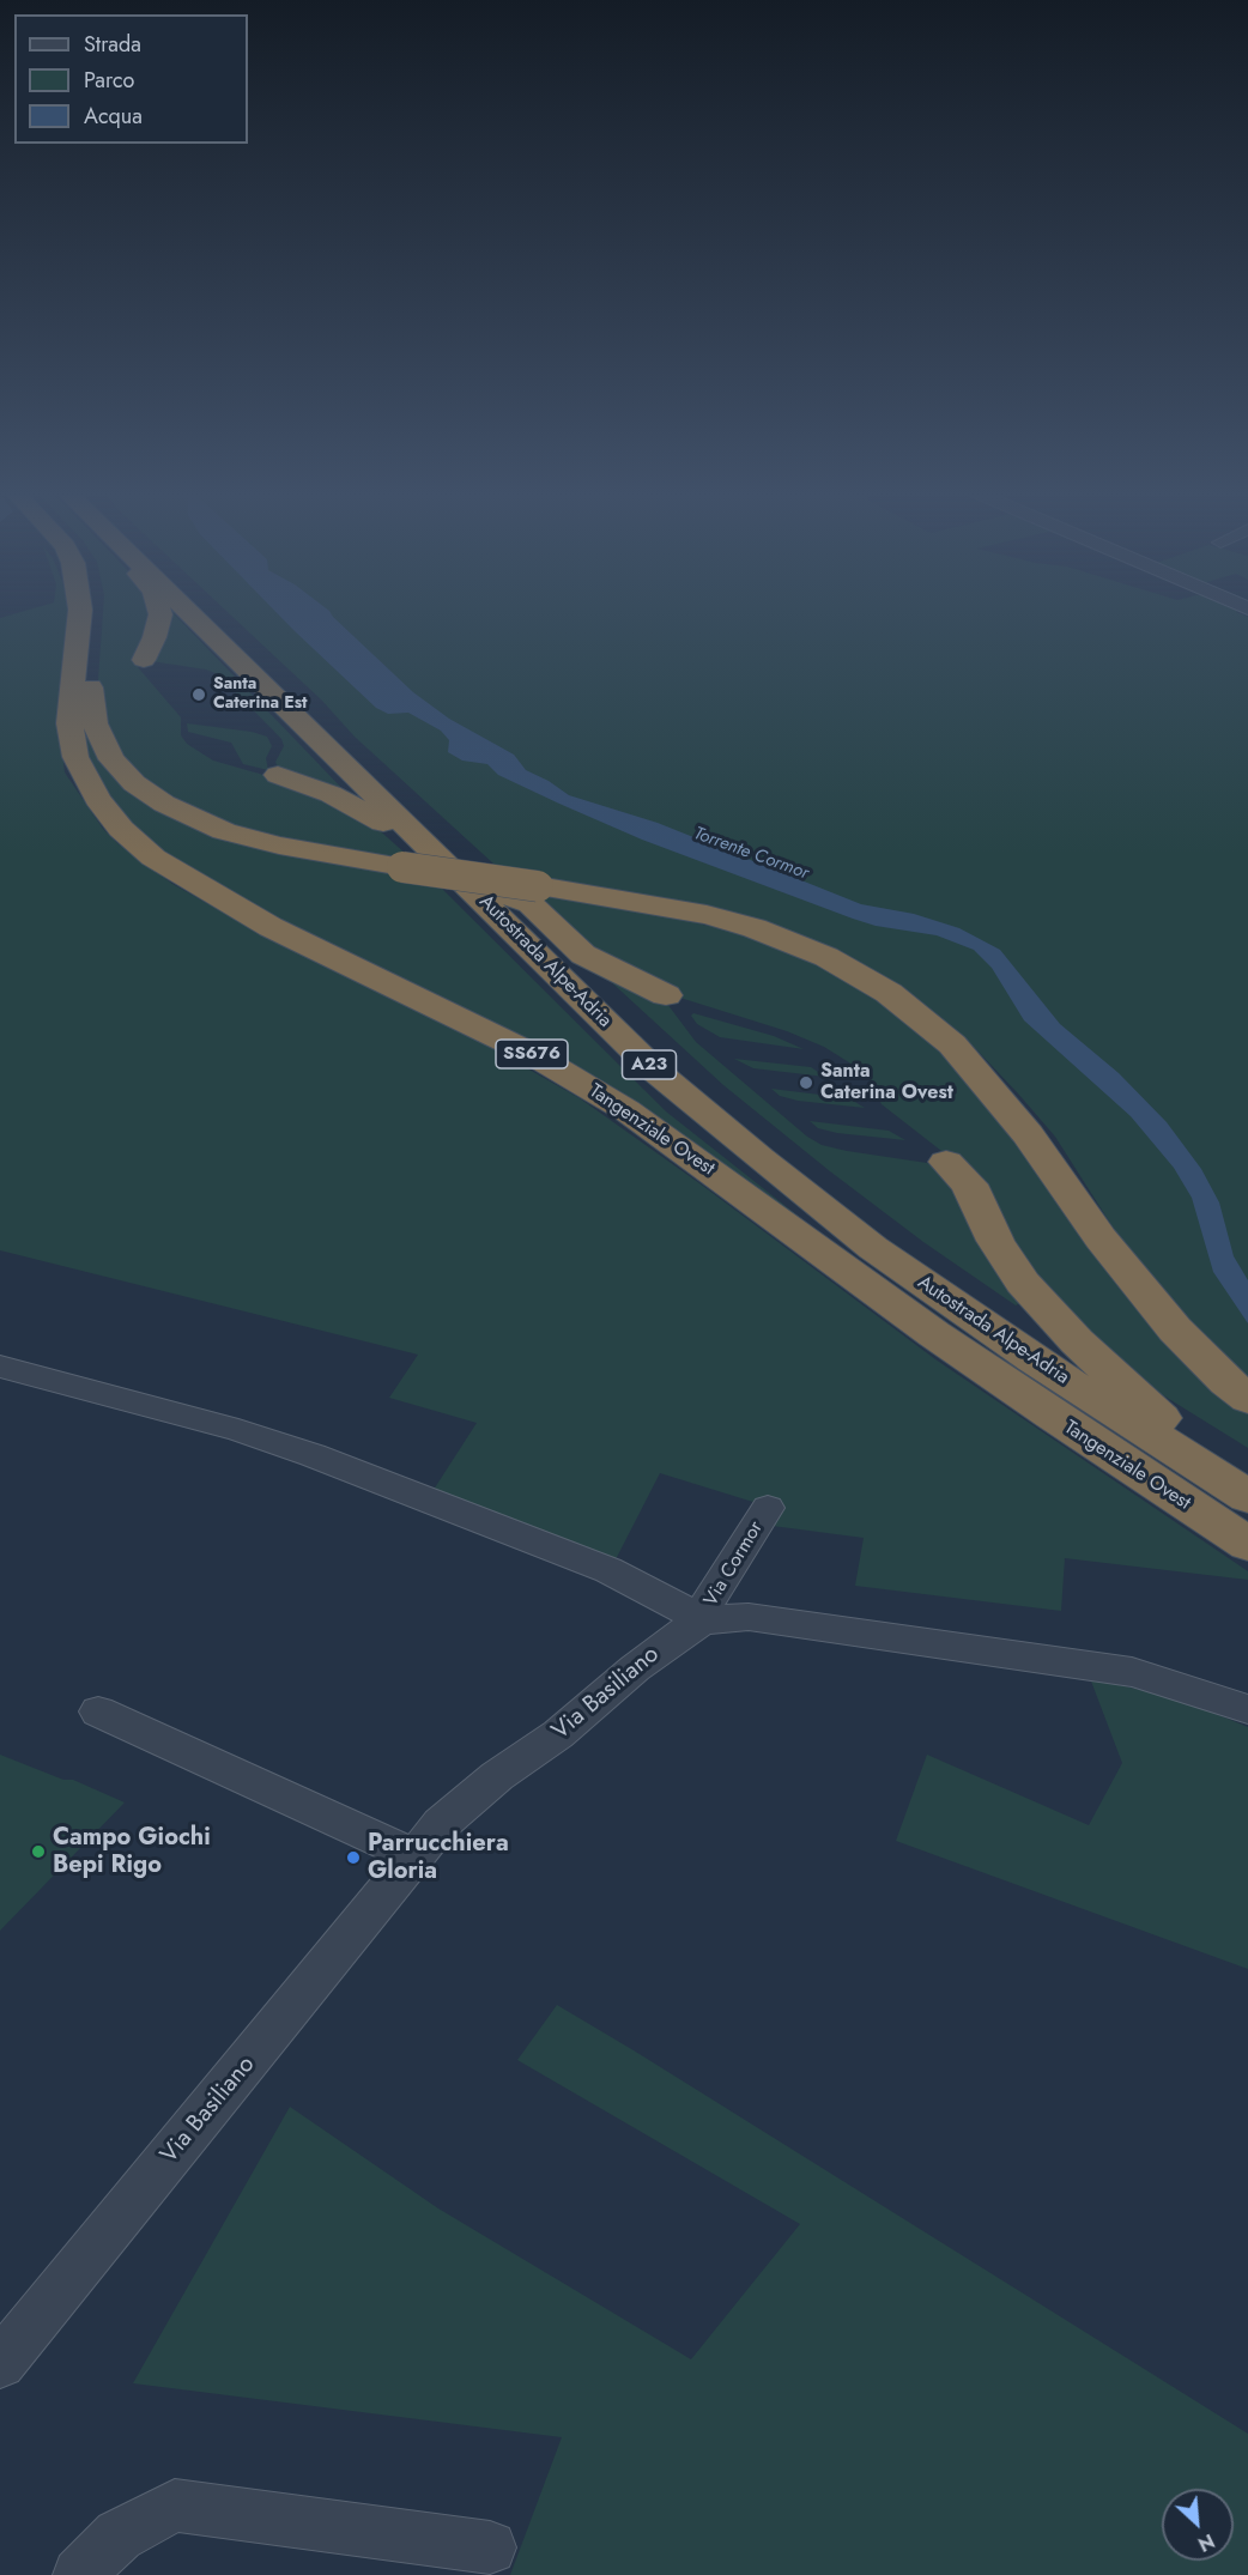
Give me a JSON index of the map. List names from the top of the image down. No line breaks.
{"streets":{"highway":["Autostrada Alpe-Adria","SS676","A23","Tangenziale Ovest"],"street":["Via Cormor","Via Basiliano"]},"crossings":[["Via Cormor","Via Basiliano"]],"water":["Torrente Cormor"],"places":["Santa Caterina Est","Santa Caterina Ovest","Campo Giochi Bepi Rigo","Parrucchiera Gloria"],"legend":["Strada","Parco","Acqua"],"north":"bottom right"}
